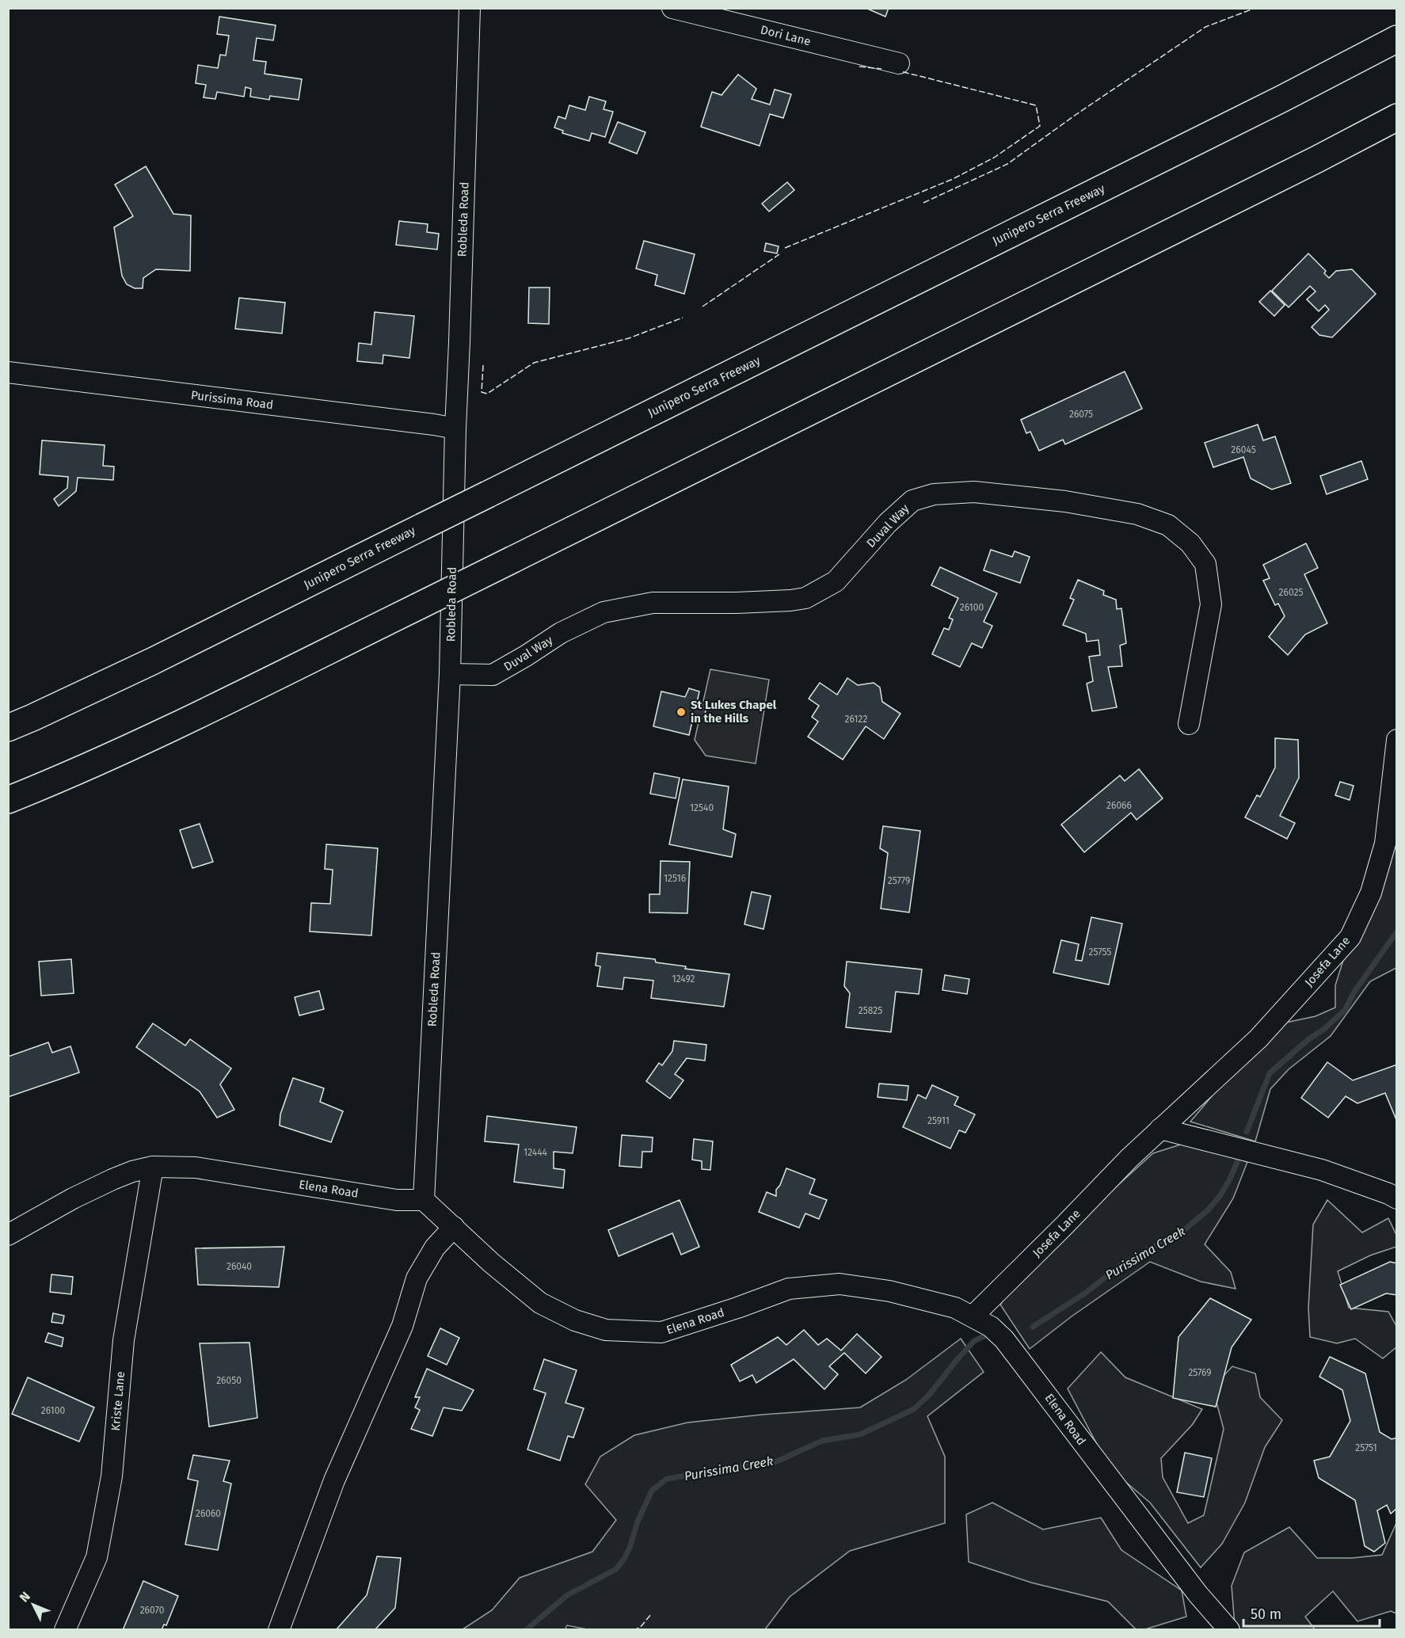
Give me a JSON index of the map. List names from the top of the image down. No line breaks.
{"streets":{"highway":["Junipero Serra Freeway"],"street":["Dori Lane","Robleda Road","Purissima Road","Duval Way","Josefa Lane","Elena Road","Kriste Lane"]},"crossings":[["Robleda Road","Purissima Road"],["Robleda Road","Duval Way"],["Robleda Road","Elena Road"],["Josefa Lane","Elena Road"],["Elena Road","Kriste Lane"]],"water":["Purissima Creek"],"places":["St Lukes Chapel in the Hills"],"house_numbers":["26075","26045","26025","26100","26122","26066","12540","12516","25779","25755","12492","25825","25911","12444","26040","25769","26050","26100","25751","26060","26070"],"scale_bar":"50 m","north":"top left"}
